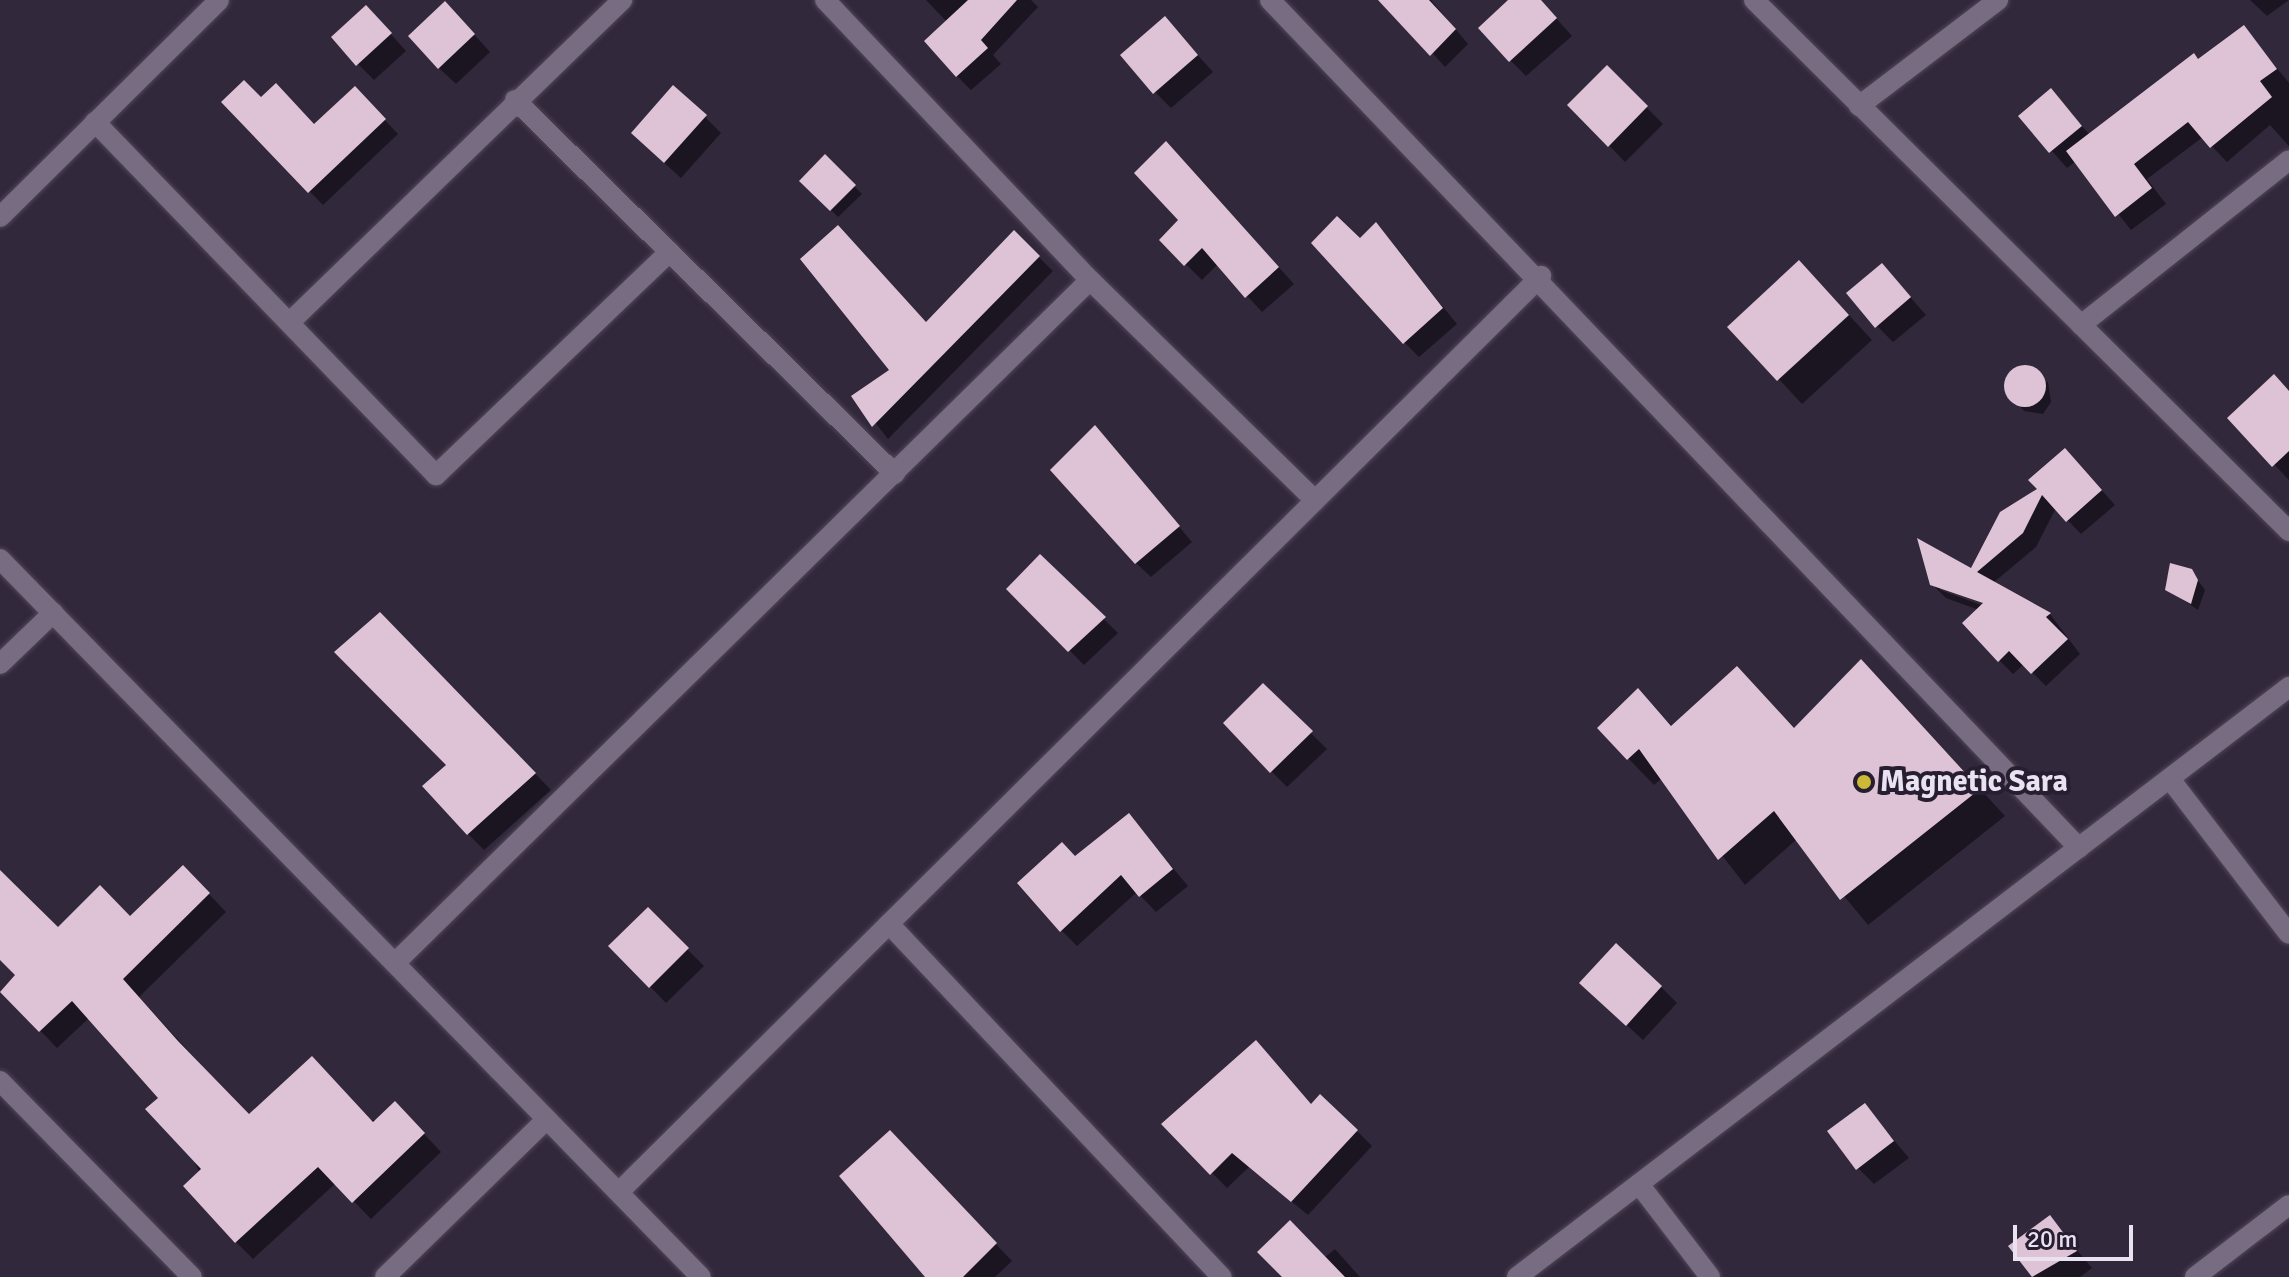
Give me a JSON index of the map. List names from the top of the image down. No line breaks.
{"places":["Magnetic Sara"],"scale_bar":"20 m"}
